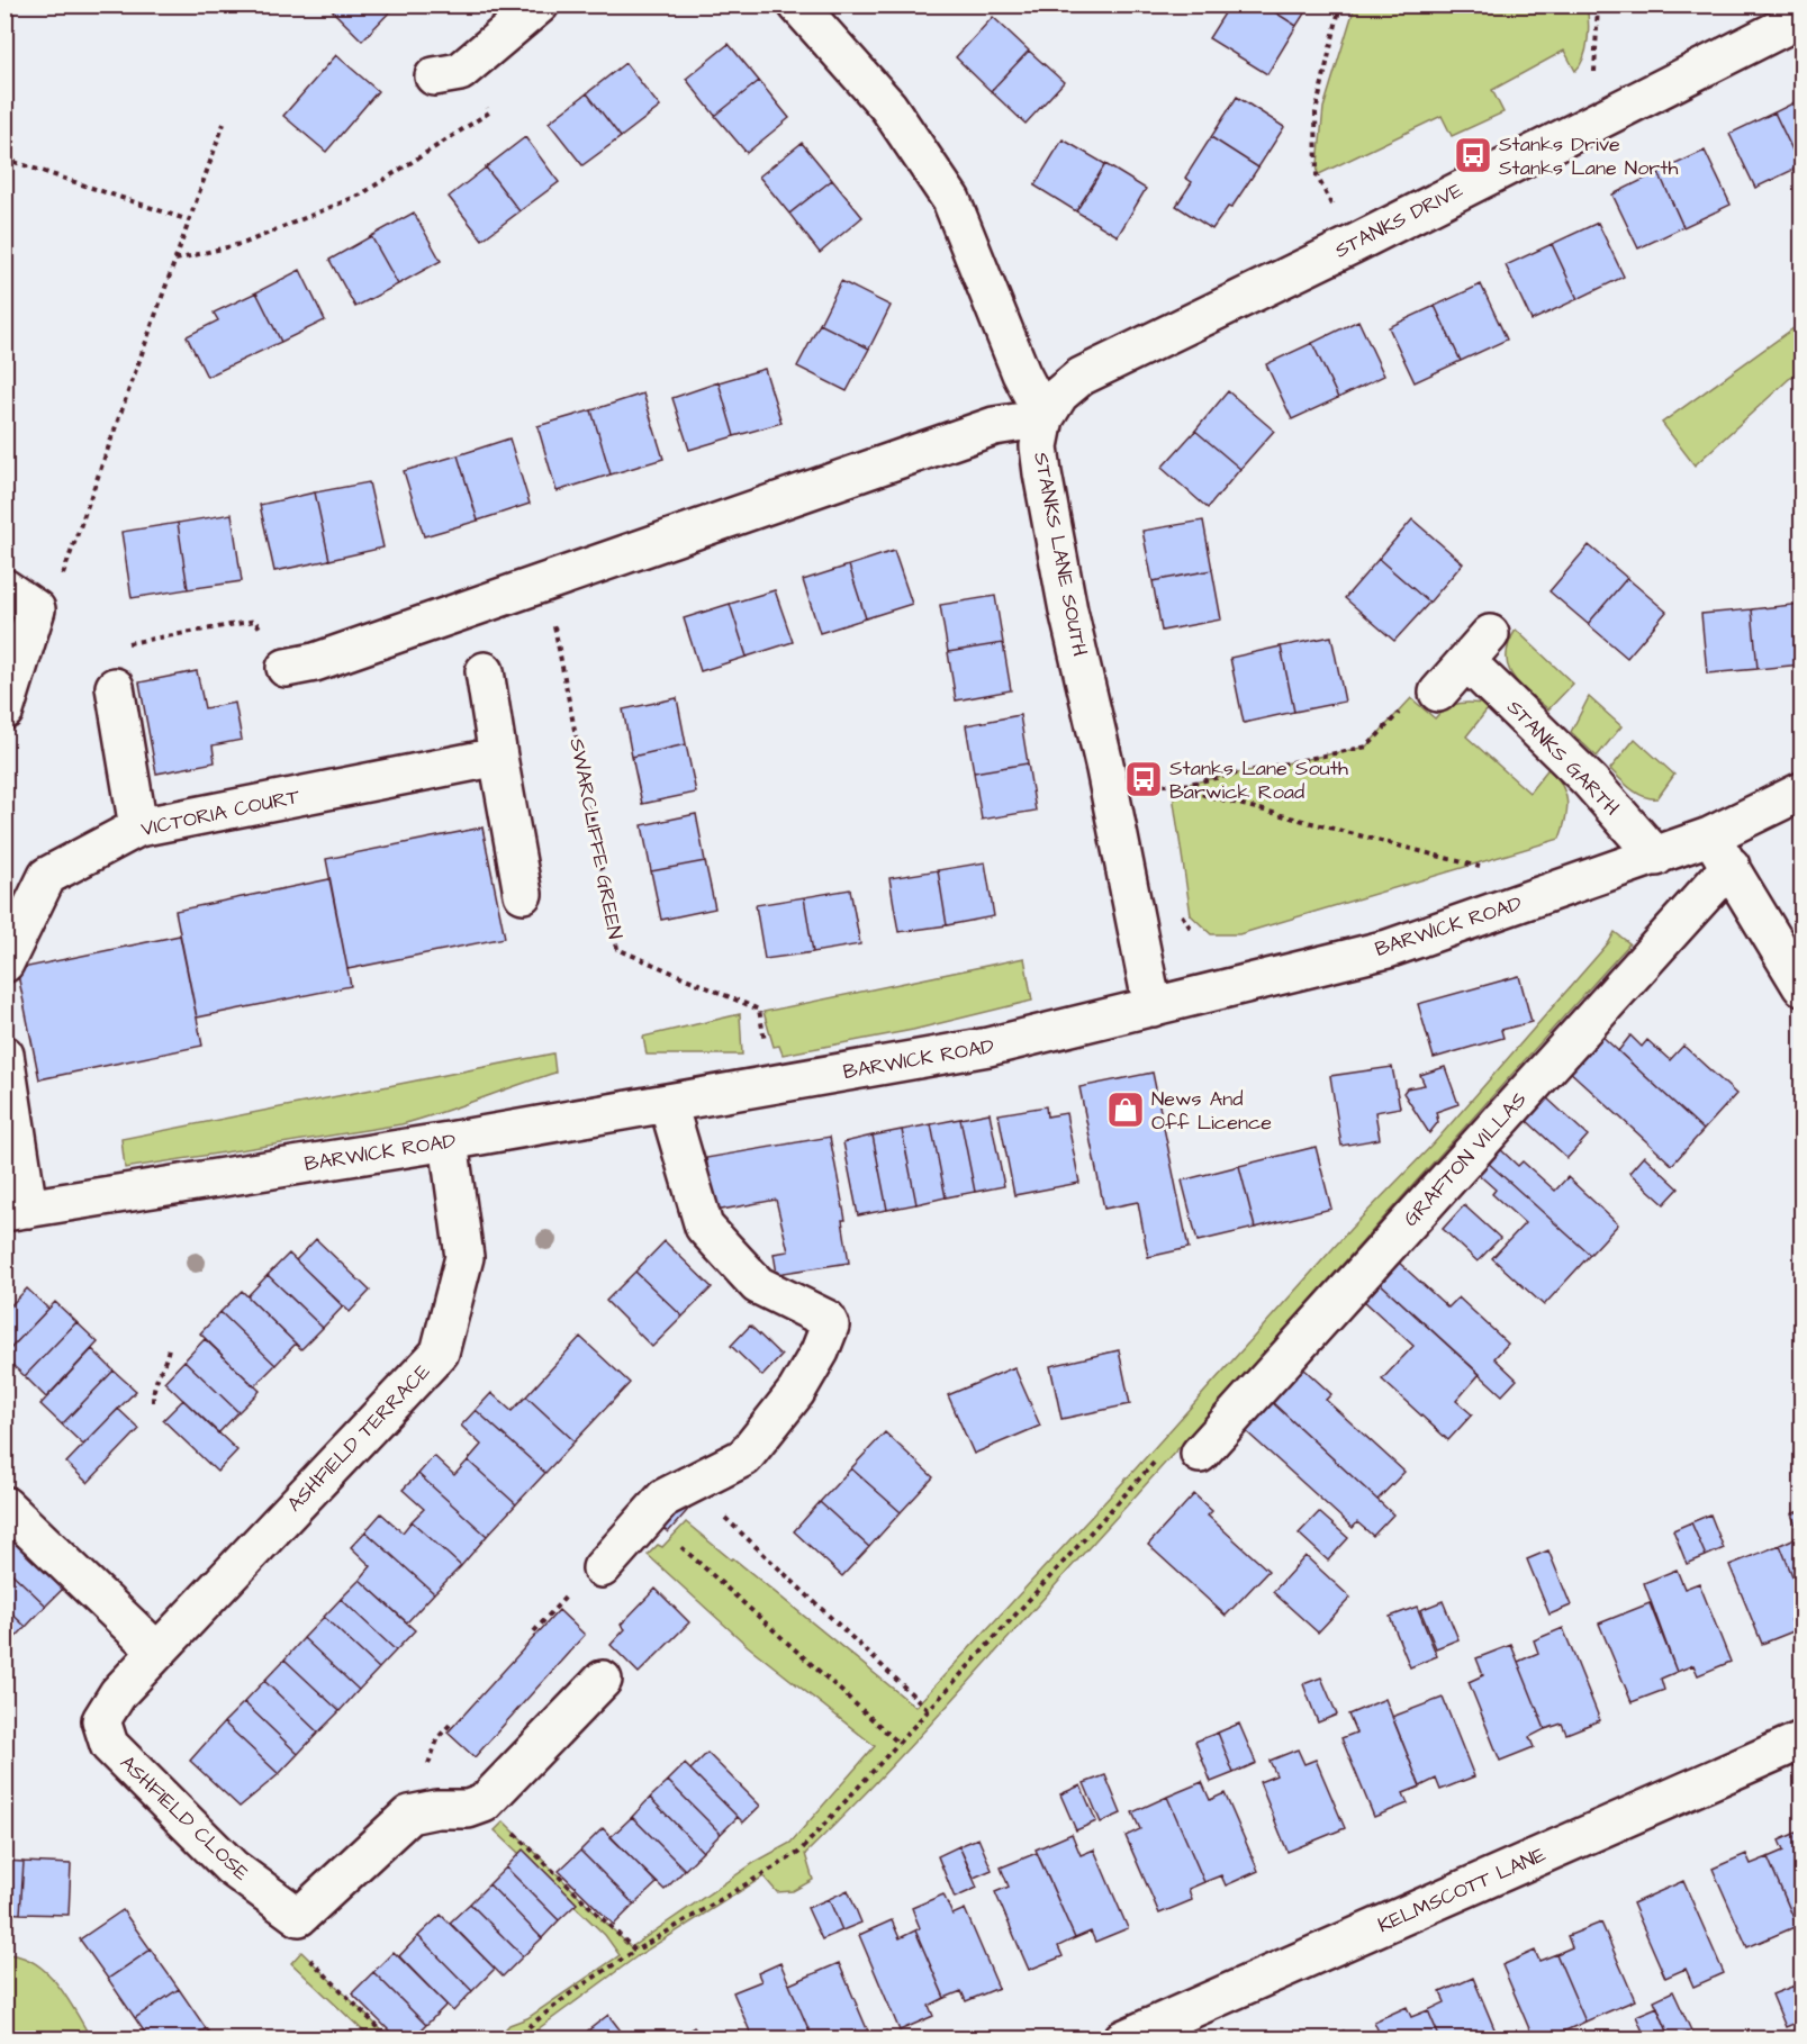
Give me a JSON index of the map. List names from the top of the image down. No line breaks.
{"streets":{"street":["STANKS DRIVE","STANKS LANE SOUTH","STANKS GARTH","VICTORIA COURT","BARWICK ROAD","GRAFTON VILLAS","ASHFIELD TERRACE","ASHFIELD CLOSE","KELMSCOTT LANE"],"path":["SWARCLIFFE GREEN"]},"crossings":[["STANKS DRIVE","STANKS LANE SOUTH"],["STANKS LANE SOUTH","BARWICK ROAD"],["STANKS GARTH","BARWICK ROAD"],["SWARCLIFFE GREEN","BARWICK ROAD"],["BARWICK ROAD","GRAFTON VILLAS"],["BARWICK ROAD","ASHFIELD TERRACE"],["ASHFIELD TERRACE","ASHFIELD CLOSE"]],"places":{"bus stop":["Stanks Drive Stanks Lane North","Stanks Lane South Barwick Road"],"shop":["News And Off Licence"]}}
